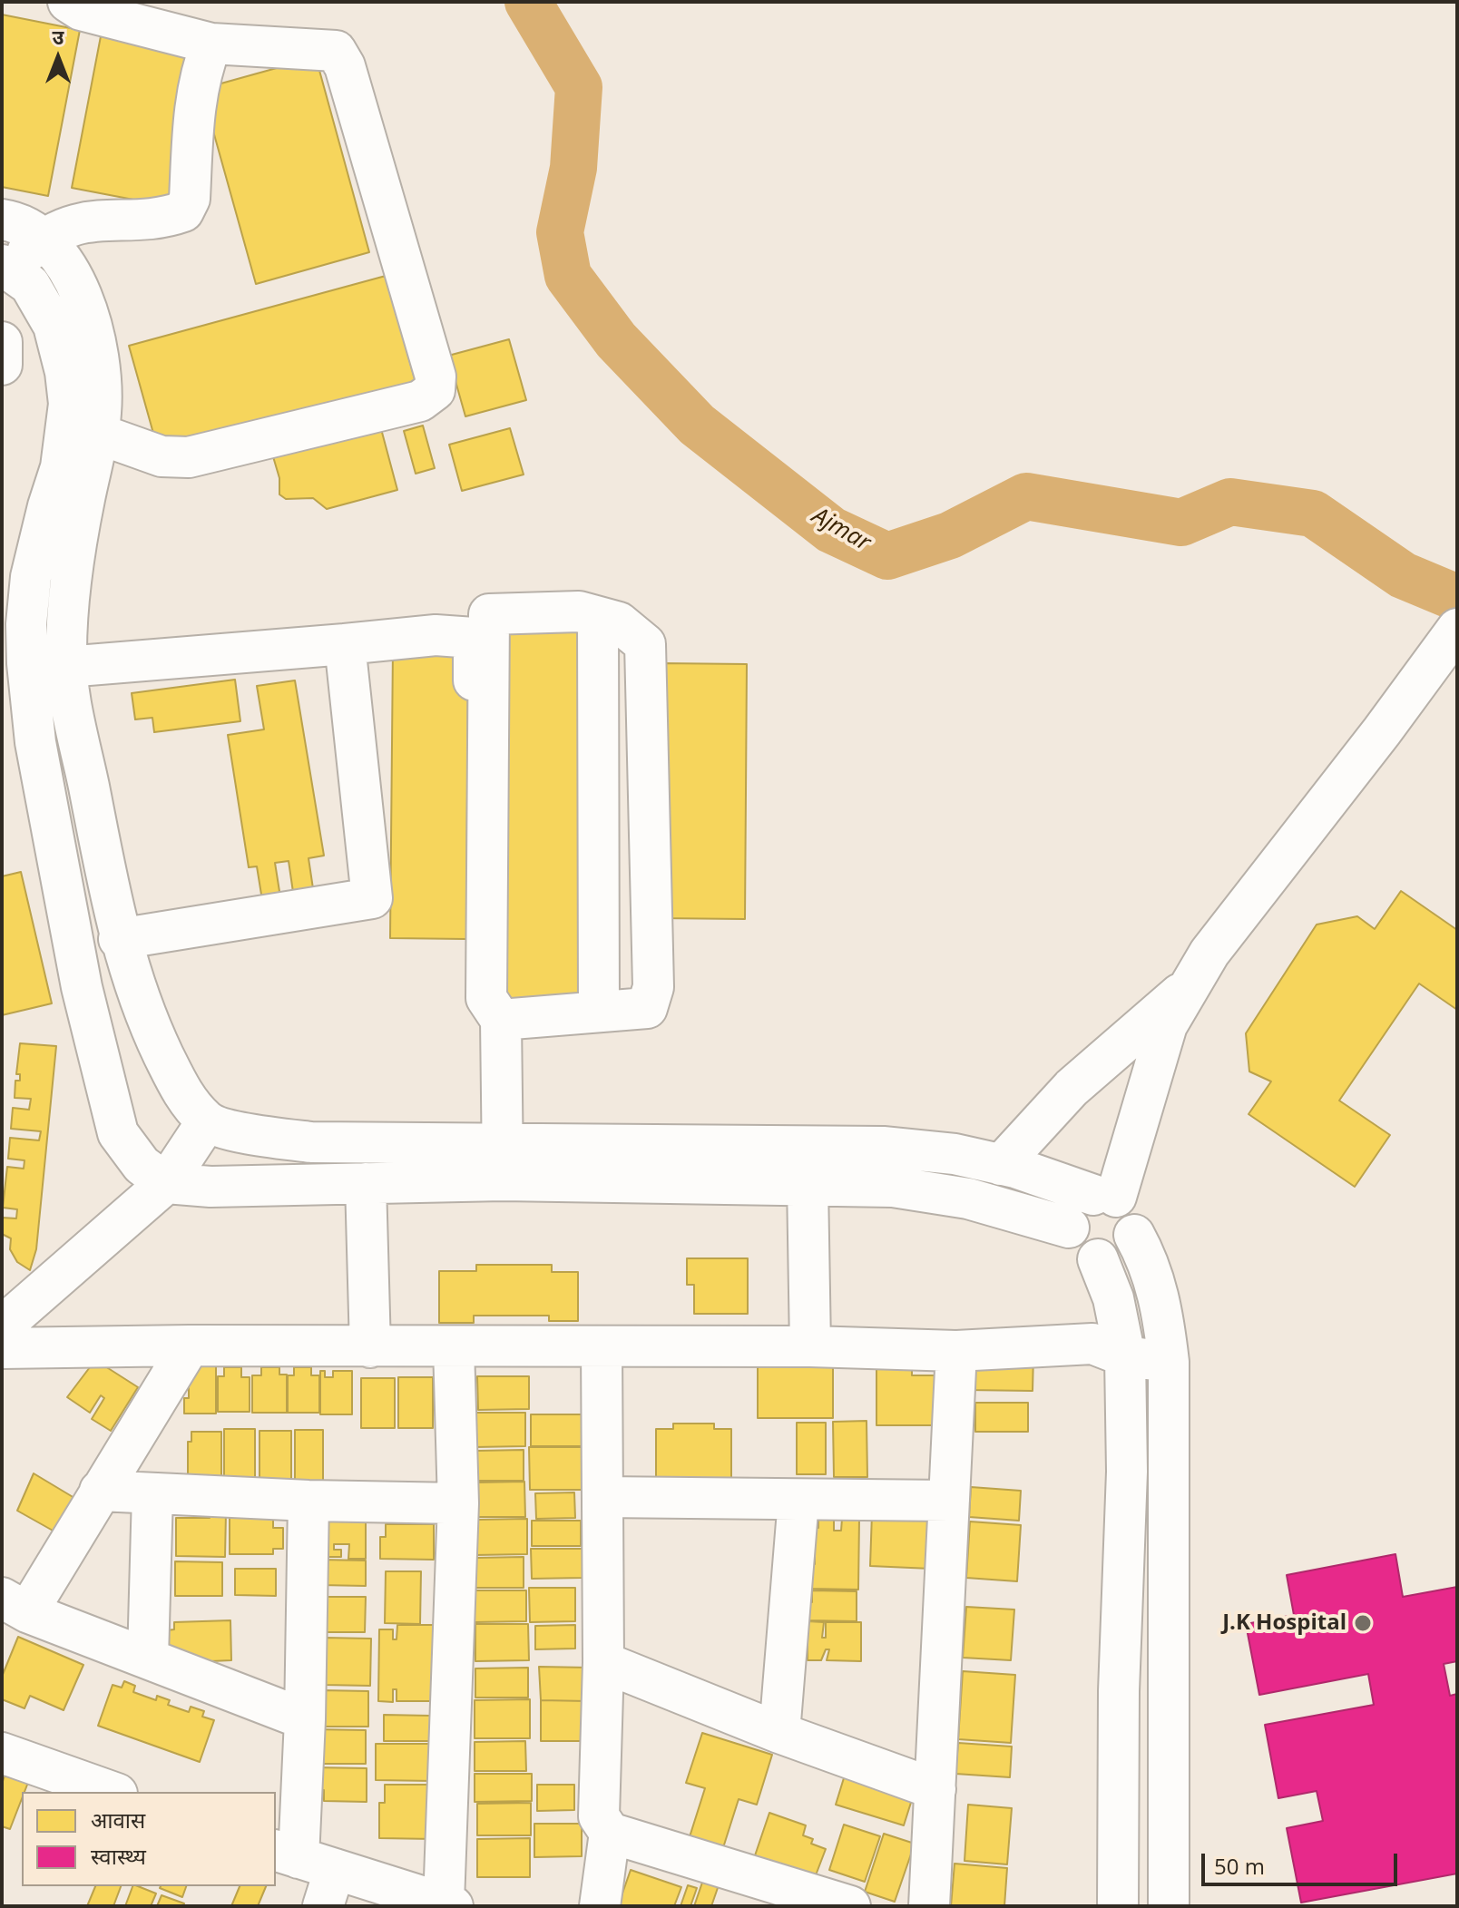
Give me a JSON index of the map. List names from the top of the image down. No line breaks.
{"water":["Ajmar"],"places":["J.K Hospital"],"legend":["आवास","स्वास्थ्य"],"scale_bar":"50 m","north":"top"}
